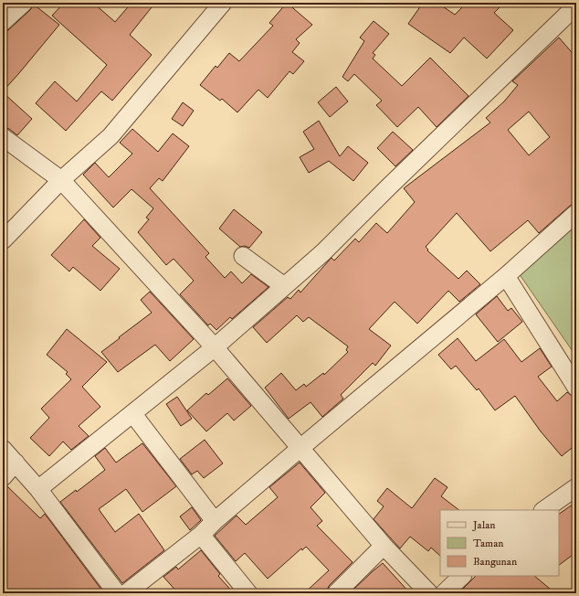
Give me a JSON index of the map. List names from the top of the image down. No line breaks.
{"legend":["Jalan","Taman","Bangunan"]}
